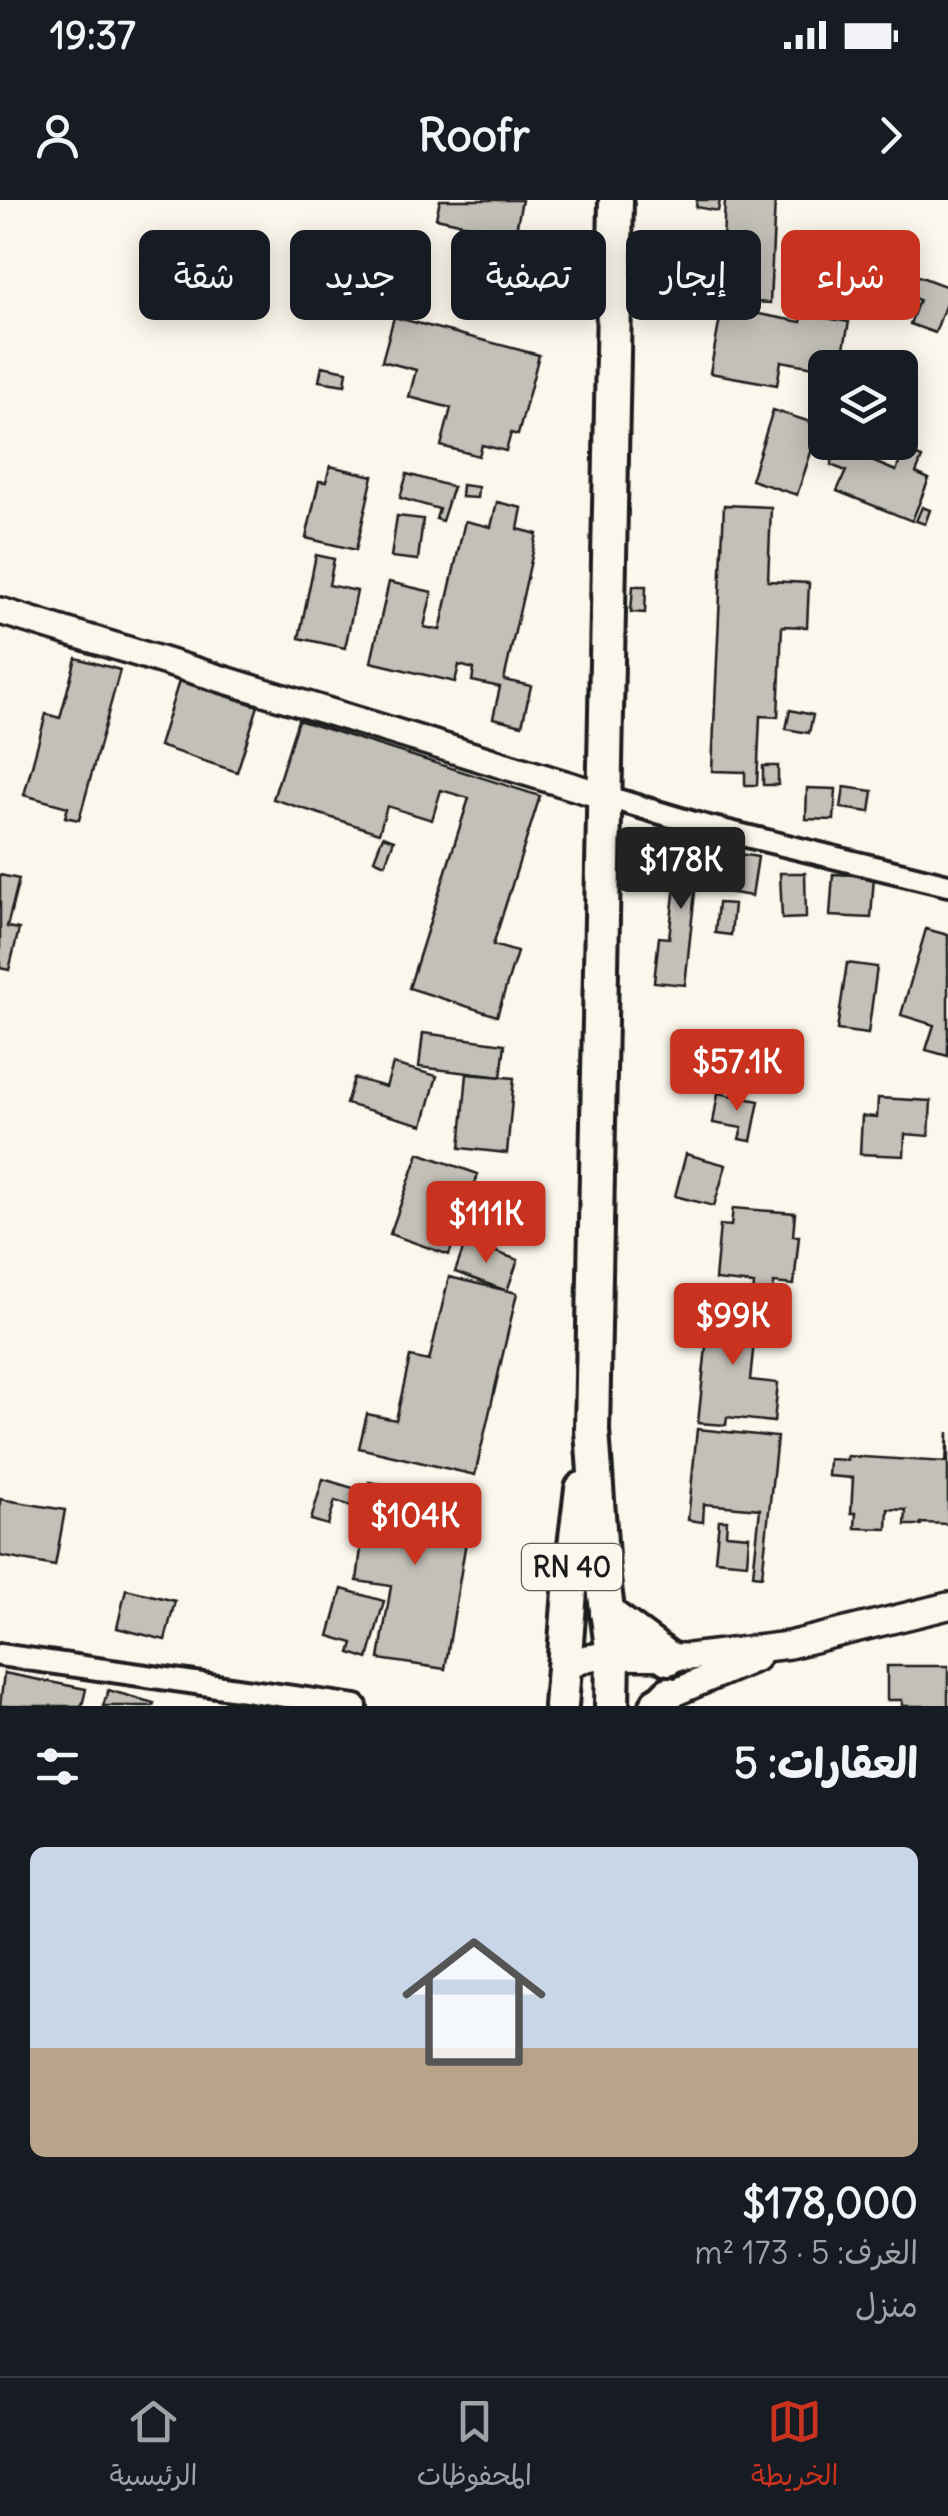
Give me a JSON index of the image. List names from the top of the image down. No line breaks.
{"streets":{"main road":["RN 40"]},"page":{"status":"19:37","header":"Roofr","chip":["شراء","إيجار","تصفية","جديد","شقة"],"price":["$178K","$57.1K","$111K","$99K","$104K"],"heading":"العقارات: 5","list":[{"name":"$178,000","note":"الغرف: 5 · 173 m² · منزل"}],"tabs":["الخريطة","المحفوظات","الرئيسية"]}}
